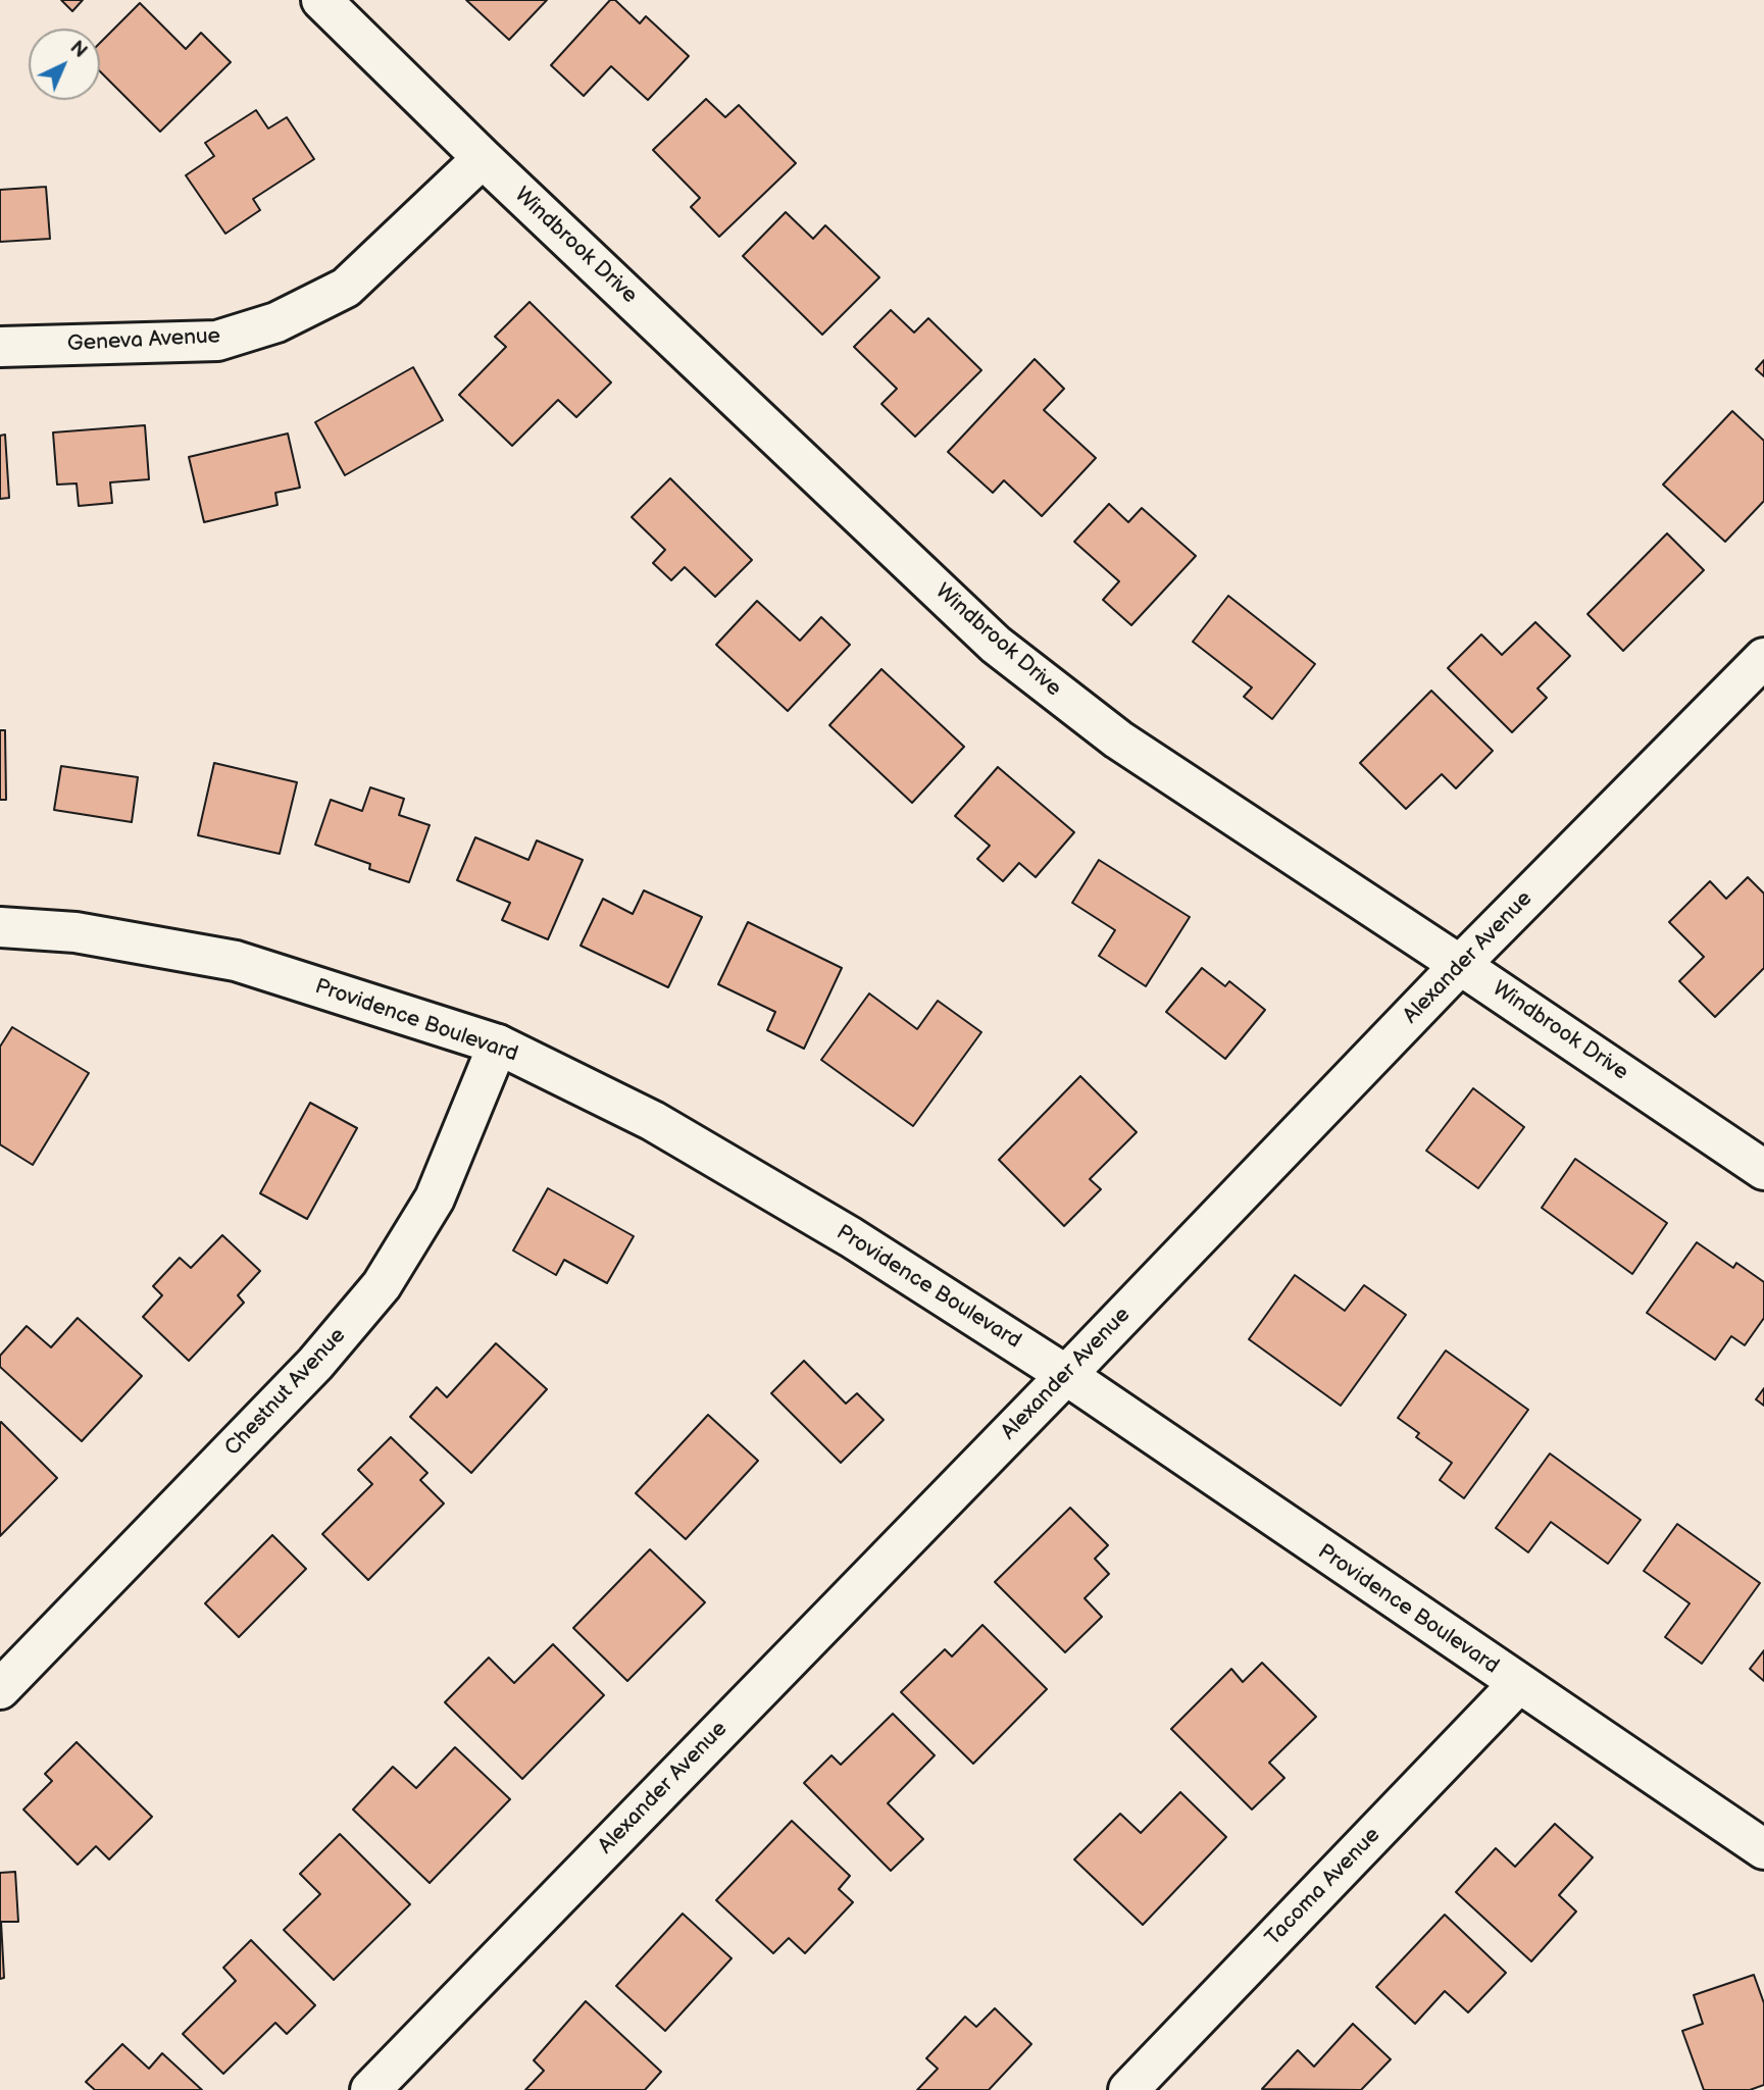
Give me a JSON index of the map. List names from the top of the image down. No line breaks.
{"streets":{"street":["Windbrook Drive","Geneva Avenue","Alexander Avenue","Providence Boulevard","Chestnut Avenue","Tacoma Avenue"]},"crossings":[["Windbrook Drive","Geneva Avenue"],["Windbrook Drive","Alexander Avenue"],["Alexander Avenue","Providence Boulevard"],["Providence Boulevard","Chestnut Avenue"],["Providence Boulevard","Tacoma Avenue"]],"north":"top right"}
